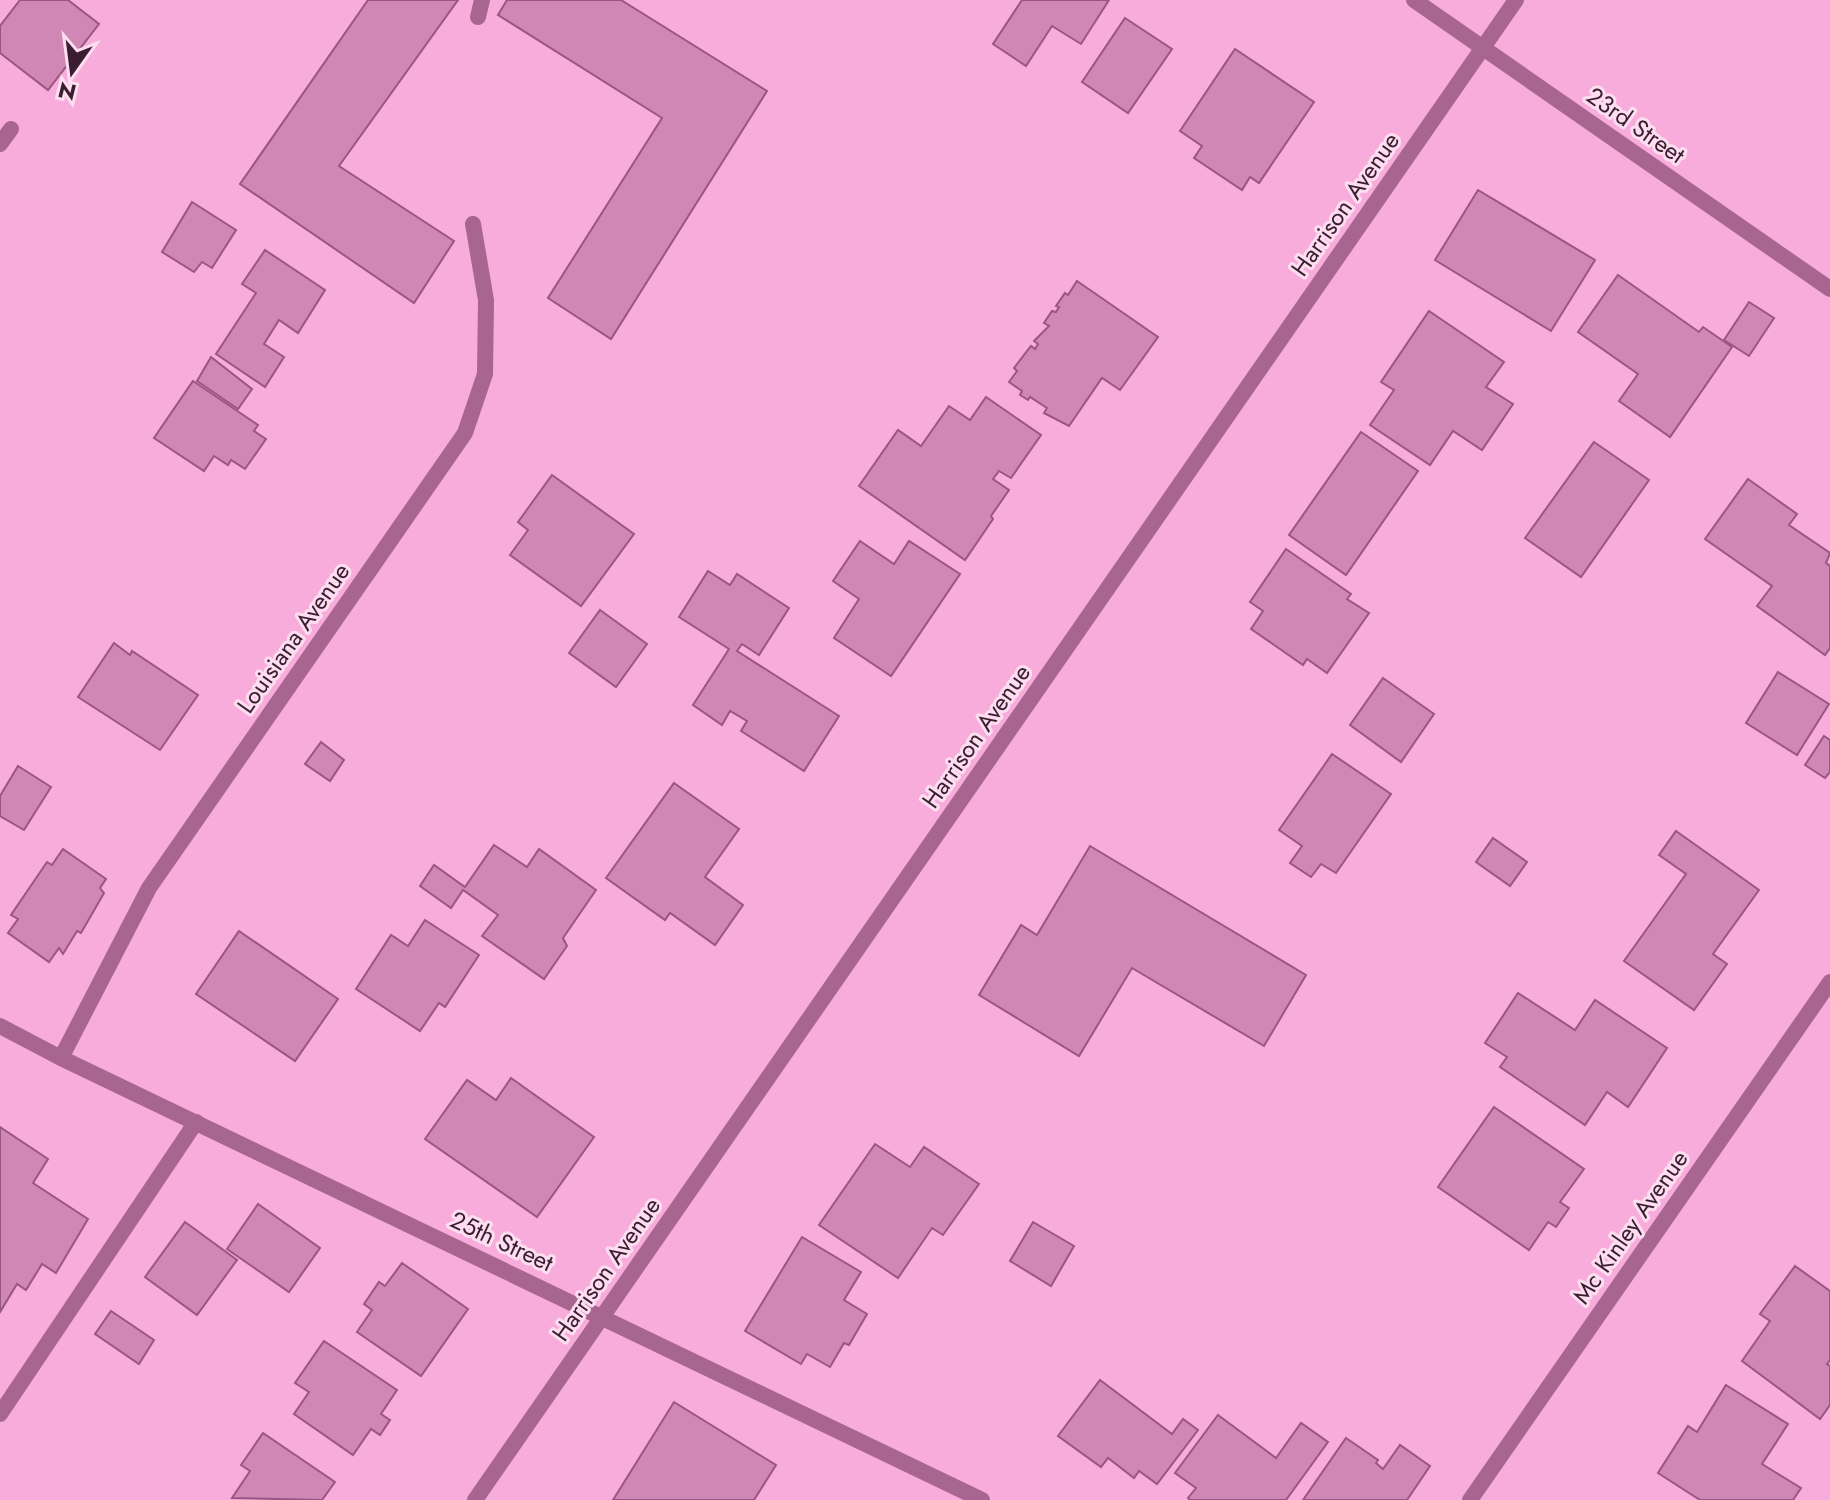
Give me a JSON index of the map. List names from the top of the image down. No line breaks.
{"streets":{"street":["23rd Street","Harrison Avenue","Louisiana Avenue","Mc Kinley Avenue","25th Street"]},"crossings":[["23rd Street","Harrison Avenue"],["Harrison Avenue","25th Street"],["Louisiana Avenue","25th Street"]],"north":"bottom"}
